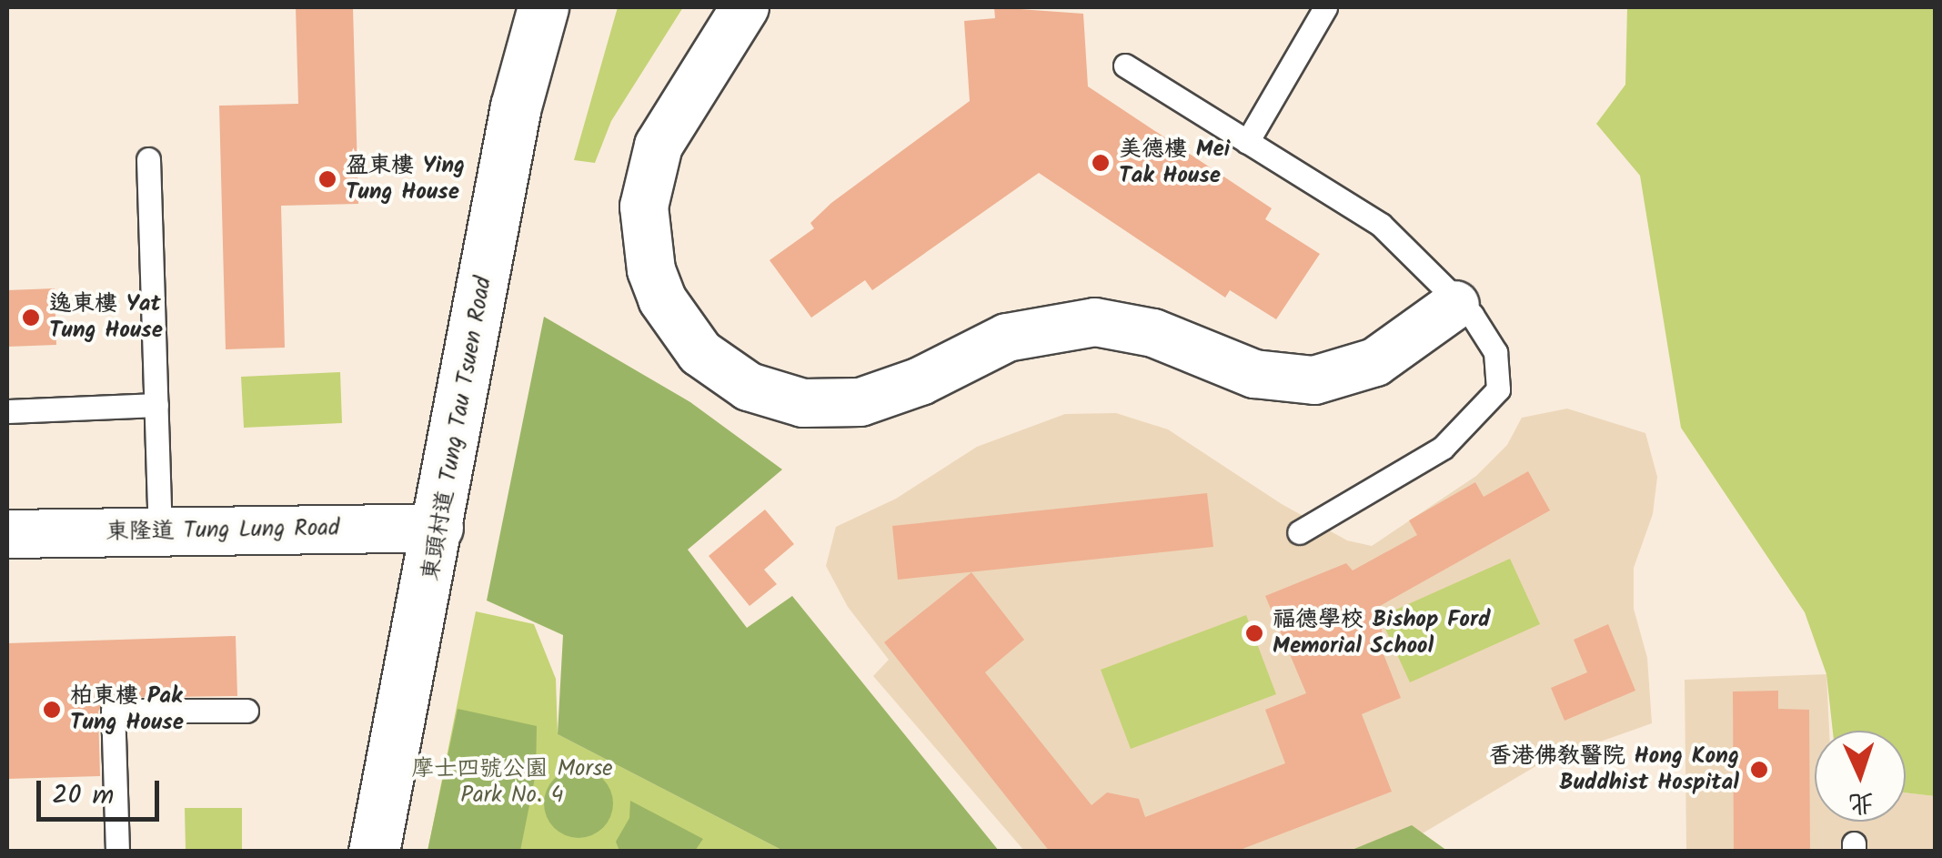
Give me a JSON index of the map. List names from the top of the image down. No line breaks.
{"streets":{"main road":["東頭村道 Tung Tau Tsuen Road"],"street":["東隆道 Tung Lung Road"]},"crossings":[["東頭村道 Tung Tau Tsuen Road","東隆道 Tung Lung Road"]],"parks":["摩士四號公園 Morse Park No. 4"],"places":["美德樓 Mei Tak House","盈東樓 Ying Tung House","逸東樓 Yat Tung House","福德學校 Bishop Ford Memorial School","柏東樓 Pak Tung House","香港佛教醫院 Hong Kong Buddhist Hospital"],"scale_bar":"20 m","north":"bottom"}
